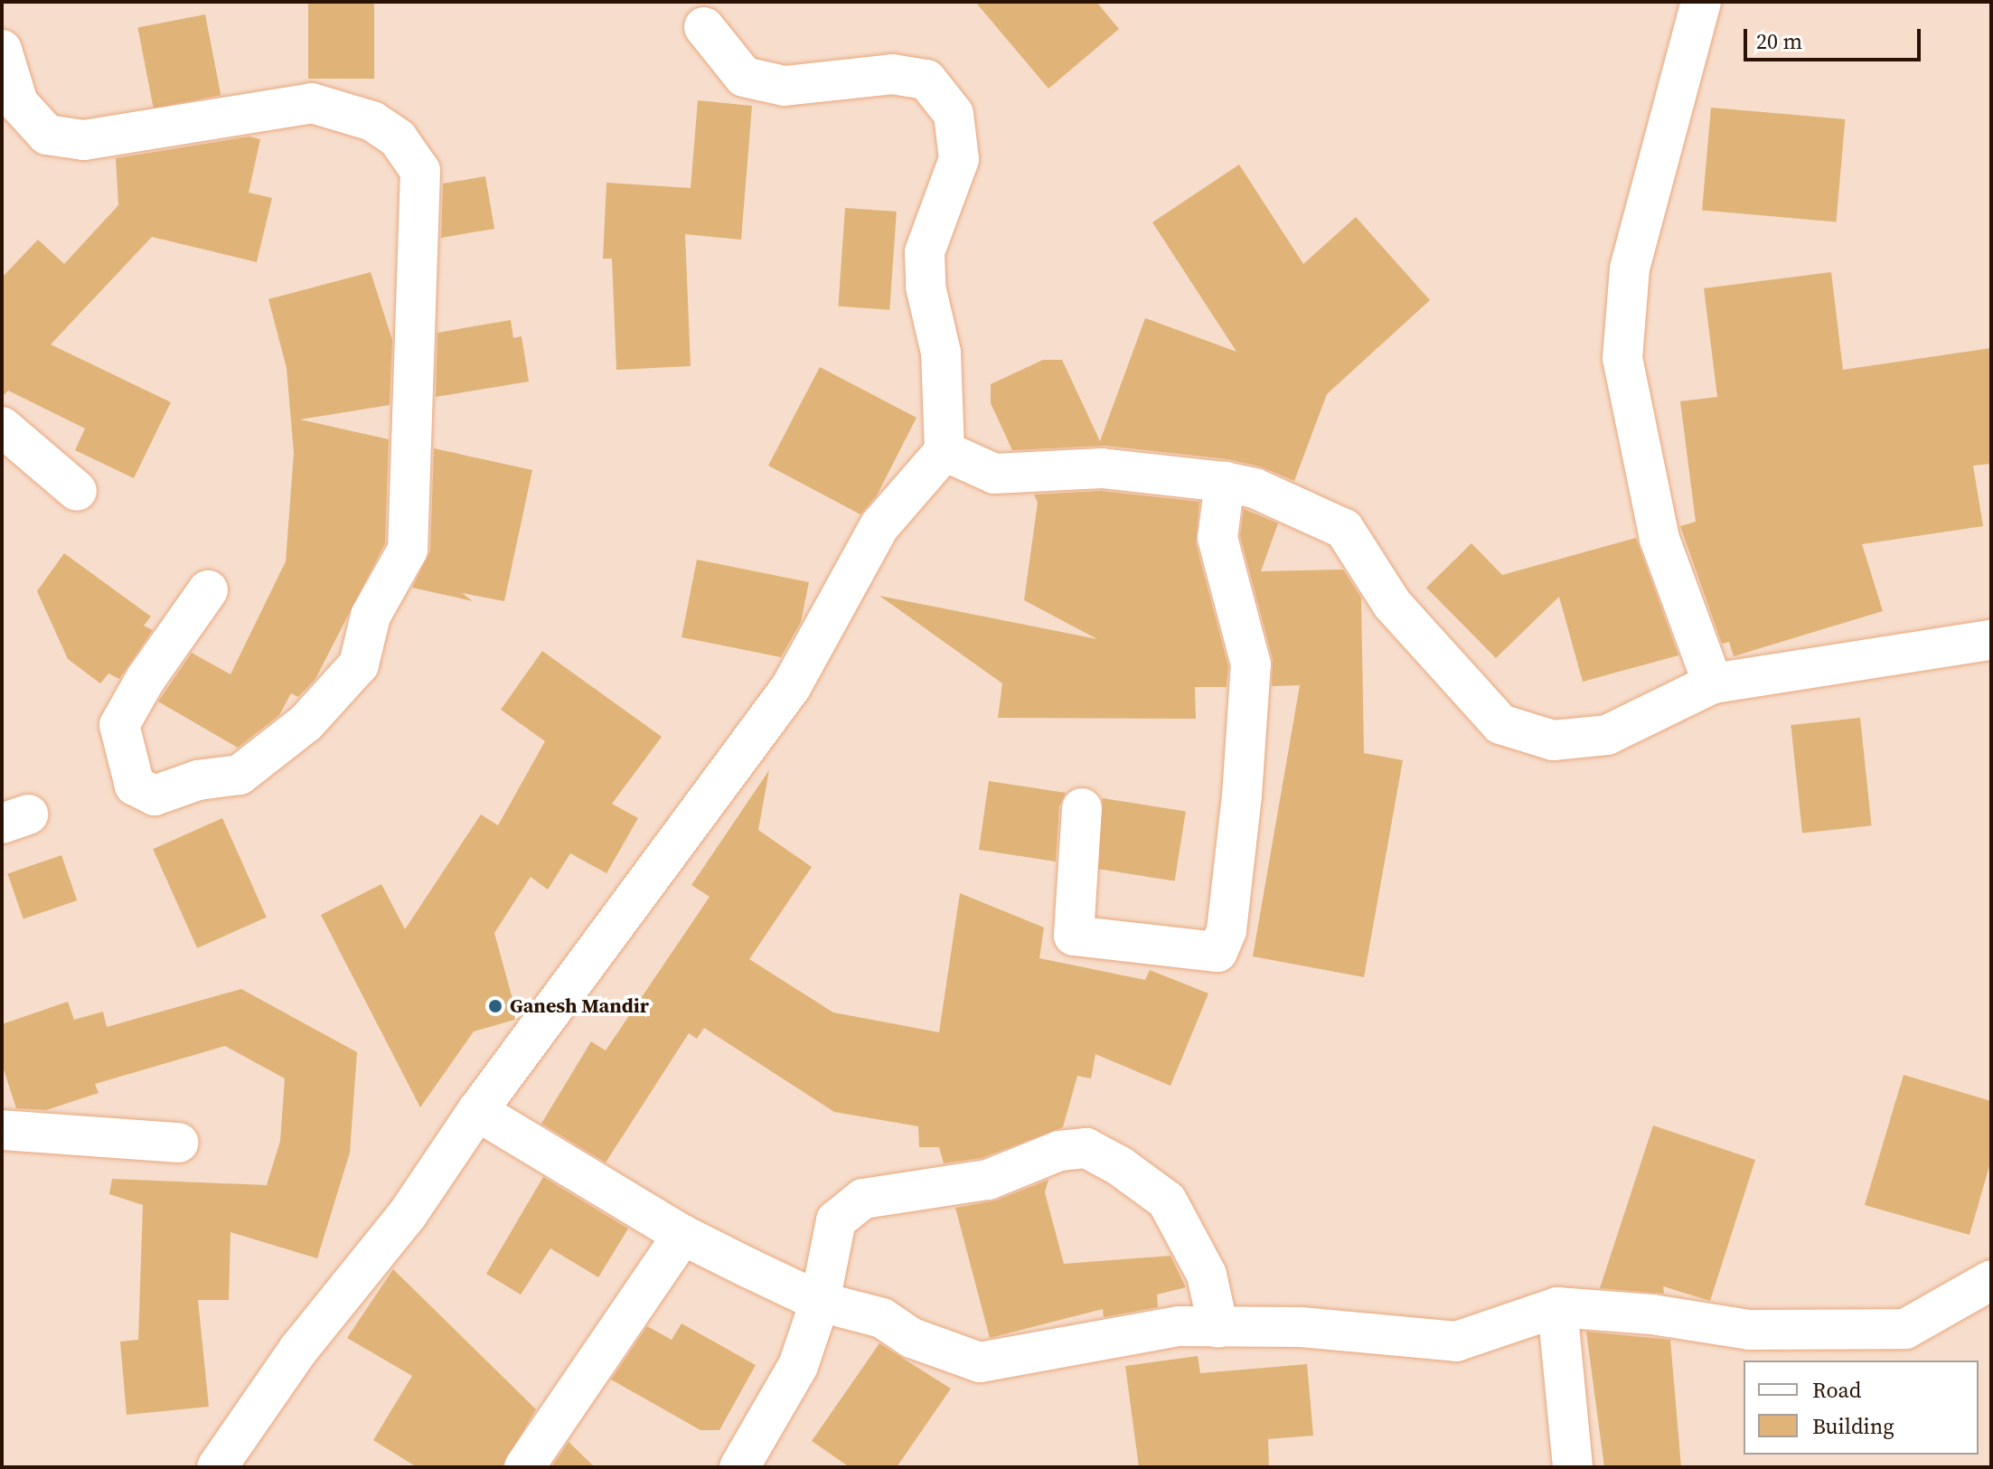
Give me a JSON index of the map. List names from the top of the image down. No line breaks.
{"places":["Ganesh Mandir"],"legend":["Road","Building"],"scale_bar":"20 m"}
